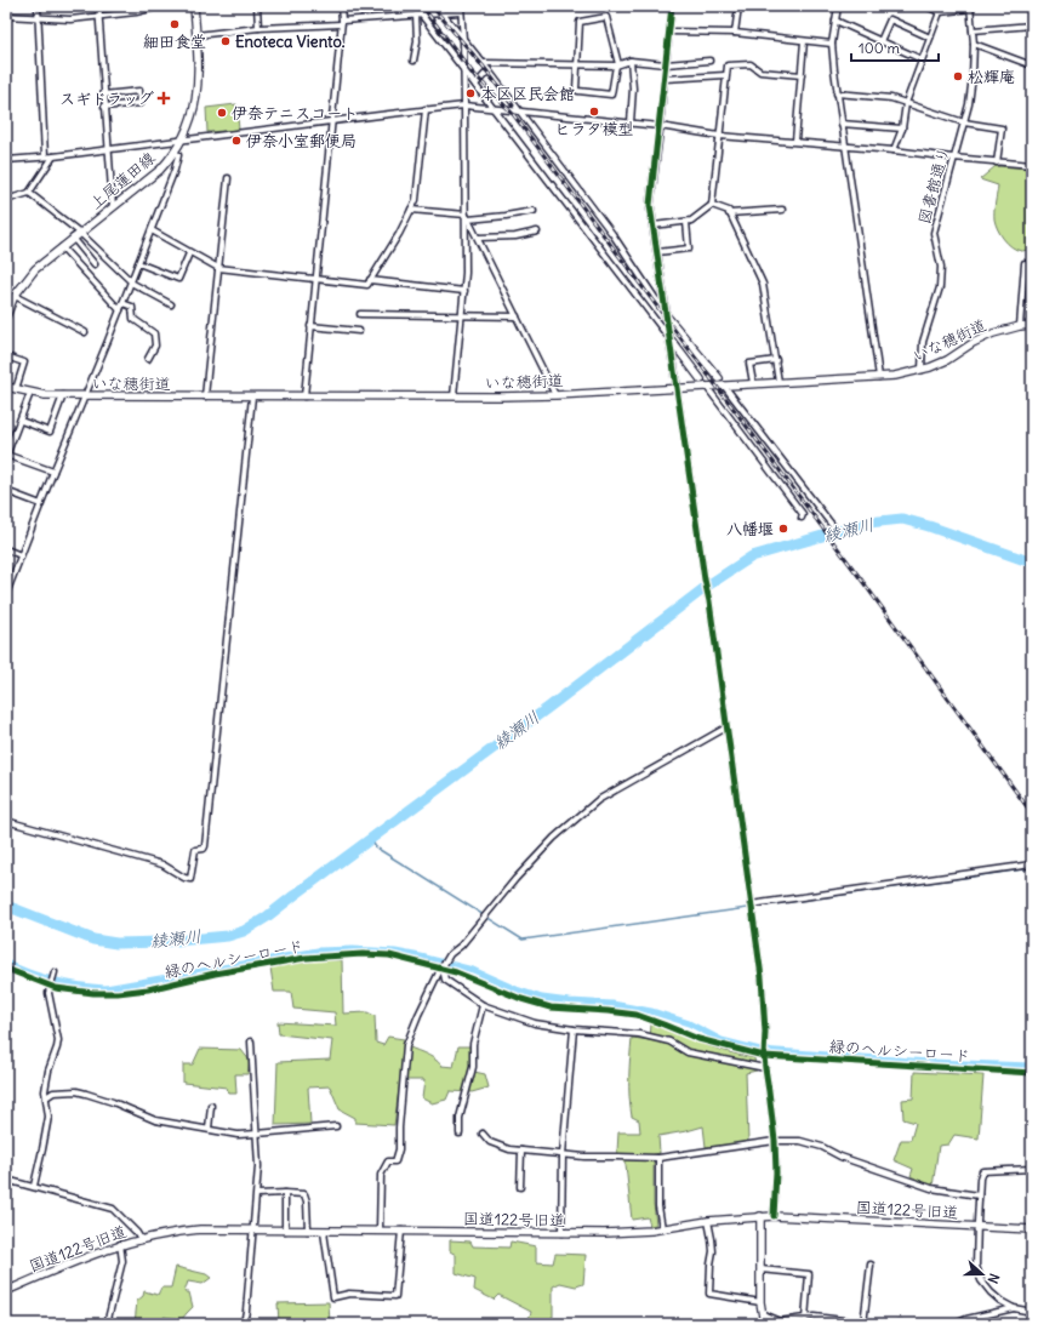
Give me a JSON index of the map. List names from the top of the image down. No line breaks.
{"streets":{"street":["上尾蓮田線","図書館通り","いな穂街道","国道122号旧道"],"cycle path":["緑のヘルシーロード"]},"crossings":[["図書館通り","いな穂街道"]],"water":["綾瀬川"],"places":{"other":["細田食堂","Enoteca Viento.","松輝庵","本区区民会館","ヒラタ模型","伊奈テニスコート","伊奈小室郵便局","八幡堰"],"health":["スギドラッグ"]},"scale_bar":"100 m","north":"right"}
